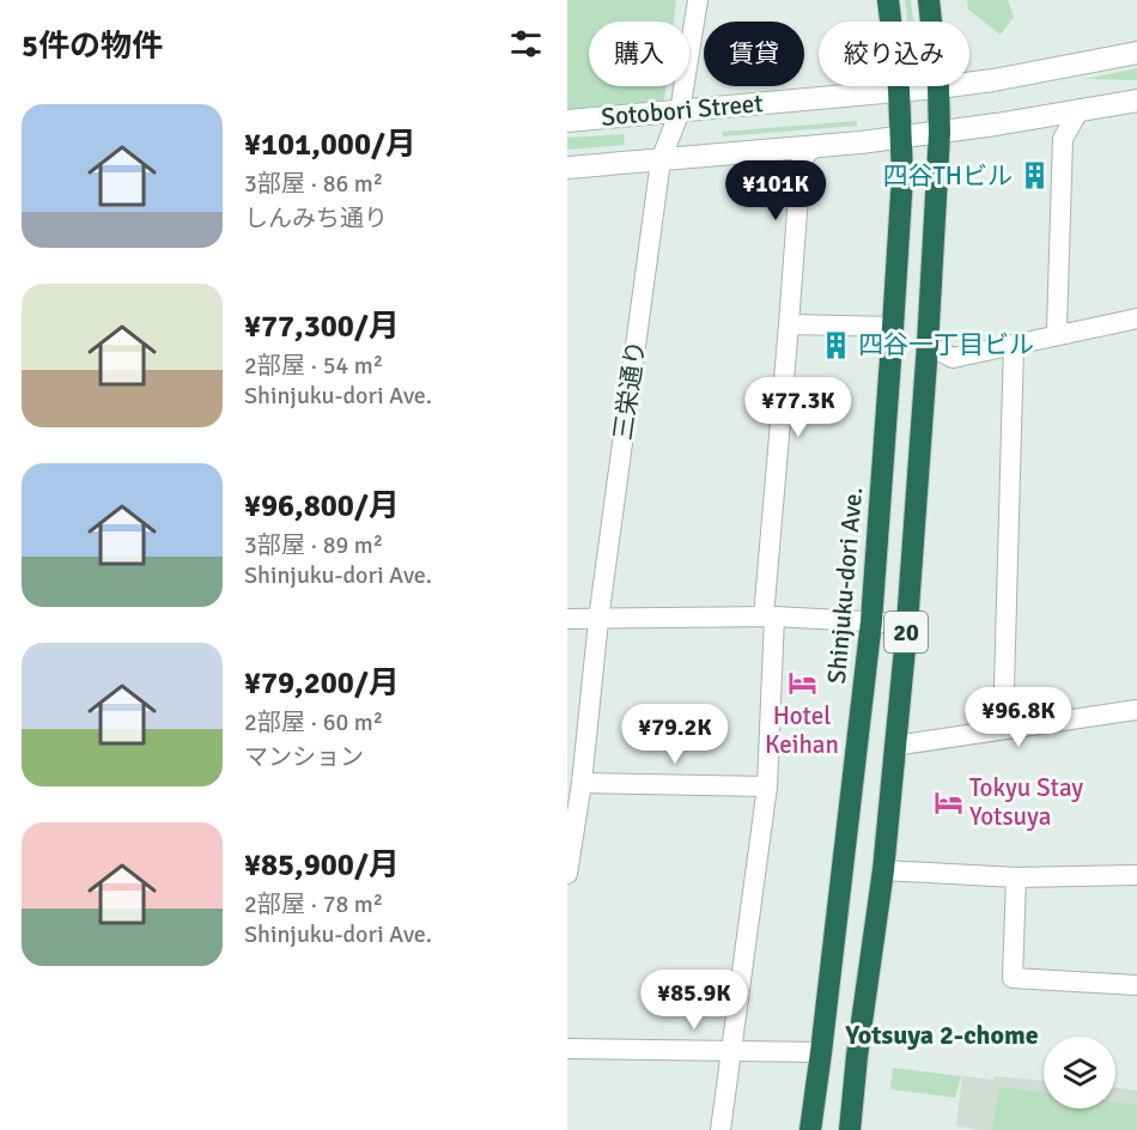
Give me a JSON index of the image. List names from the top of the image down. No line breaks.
{"streets":{"highway":["Shinjuku-dori Ave.","20"],"main road":["Sotobori Street"],"street":["三栄通り"]},"crossings":[["Sotobori Street","三栄通り"],["Sotobori Street","Shinjuku-dori Ave."],["Sotobori Street","20"]],"districts":["Yotsuya 2-chome"],"places":{"building":["四谷THビル","四谷一丁目ビル"],"hotel":["Hotel Keihan","Tokyu Stay Yotsuya"]},"page":{"heading":"5件の物件","chip":["購入","賃貸","絞り込み"],"list":[{"name":"¥101,000/月","note":"3部屋 · 86 m² · しんみち通り"},{"name":"¥77,300/月","note":"2部屋 · 54 m² · Shinjuku-dori Ave."},{"name":"¥96,800/月","note":"3部屋 · 89 m² · Shinjuku-dori Ave."},{"name":"¥79,200/月","note":"2部屋 · 60 m² · マンション"},{"name":"¥85,900/月","note":"2部屋 · 78 m² · Shinjuku-dori Ave."}],"price":["¥101K","¥77.3K","¥96.8K","¥79.2K","¥85.9K"]}}
